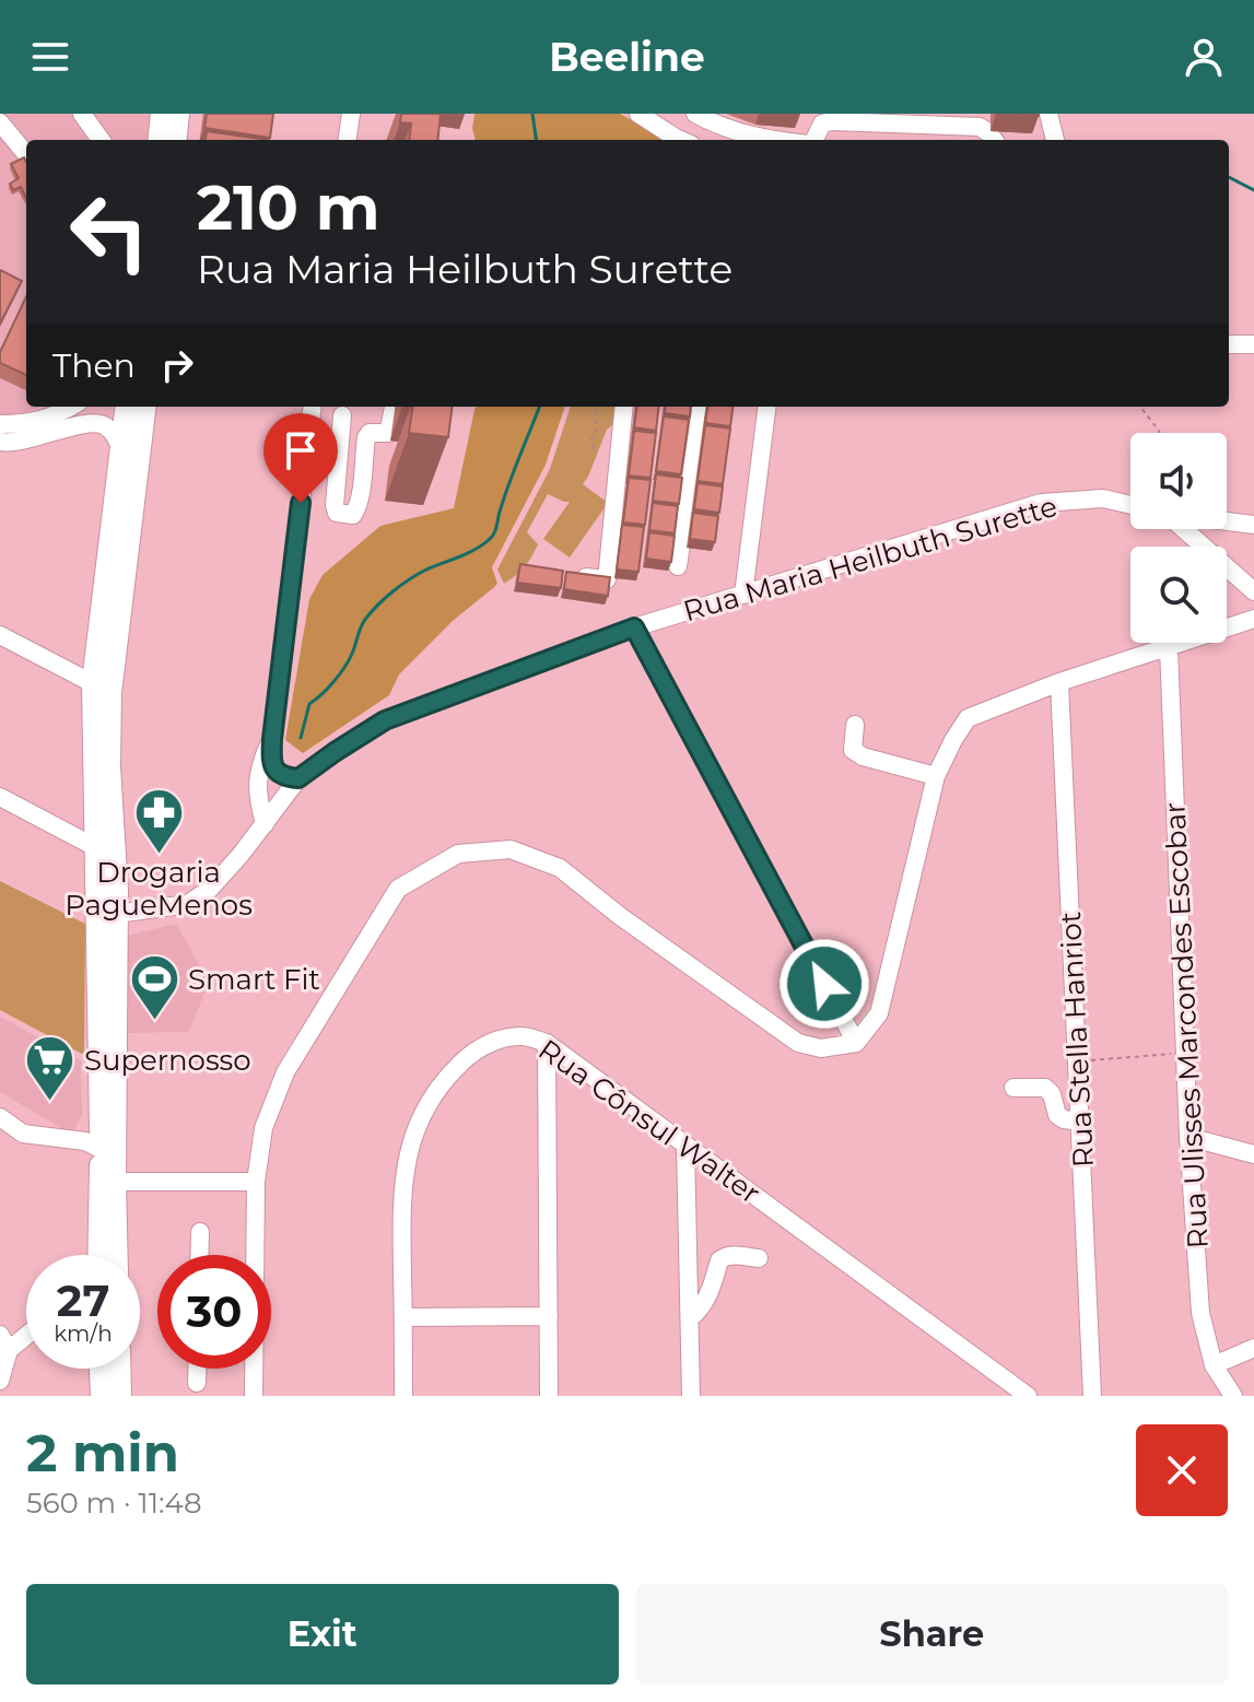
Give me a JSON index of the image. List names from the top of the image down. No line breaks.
{"streets":{"street":["Rua Maria Heilbuth Surette","Rua Ulisses Marcondes Escobar","Rua Stella Hanriot","Rua Cônsul Walter"]},"places":{"pharmacy":["Drogaria PagueMenos"],"sports":["Smart Fit"],"supermarket":["Supernosso"]},"page":{"header":"Beeline","turn":["210 m","Rua Maria Heilbuth Surette"],"then":"Then","speed":"27 km/h","limit":"30","heading":["2 min","560 m · 11:48"],"buttons":["Exit","Share"]}}
